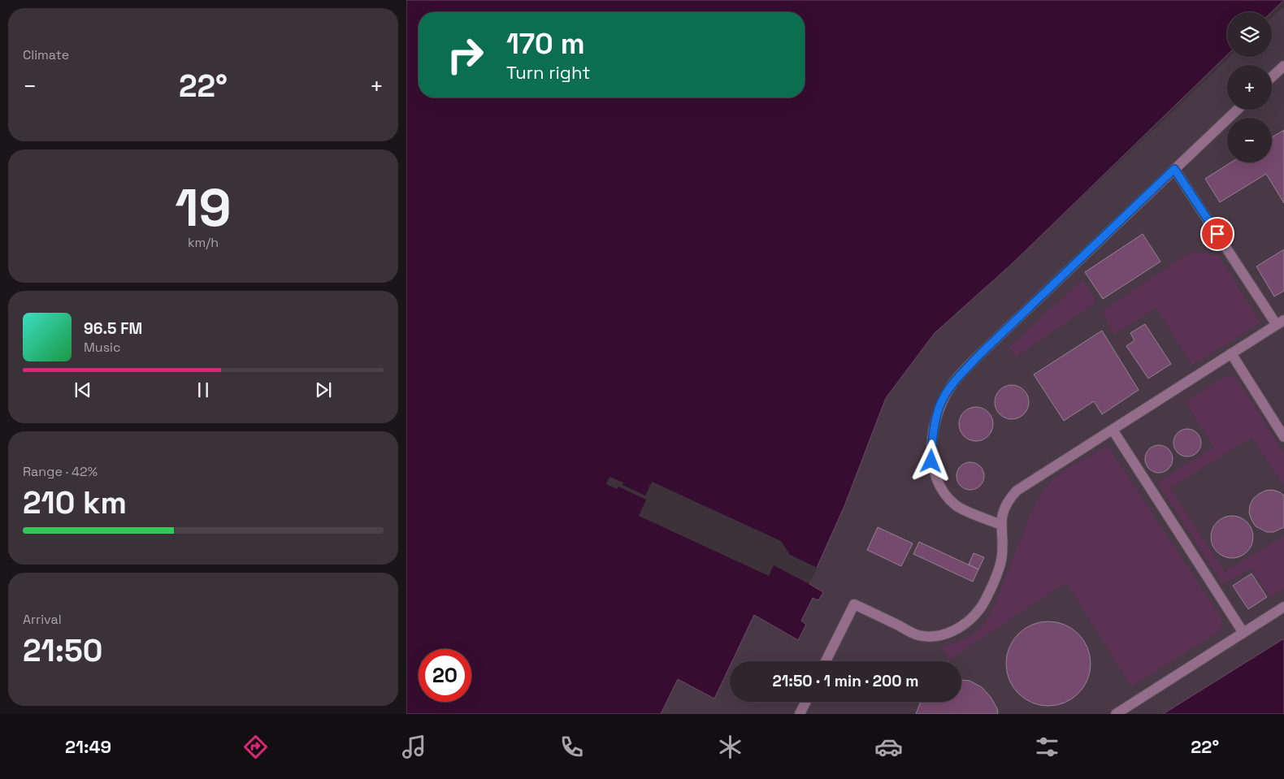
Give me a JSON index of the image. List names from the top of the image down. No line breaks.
{"page":{"tile":["Climate",["19","km/h"],["Range · 42%","210 km"],["Arrival","21:50"]],"map_buttons":["+","−"],"turn":["170 m","Turn right"],"heat":["−","22°","+"],"song":["96.5 FM","Music"],"limit":"20","trip":"21:50 · 1 min · 200 m","tabs":["21:49","22°"]}}
